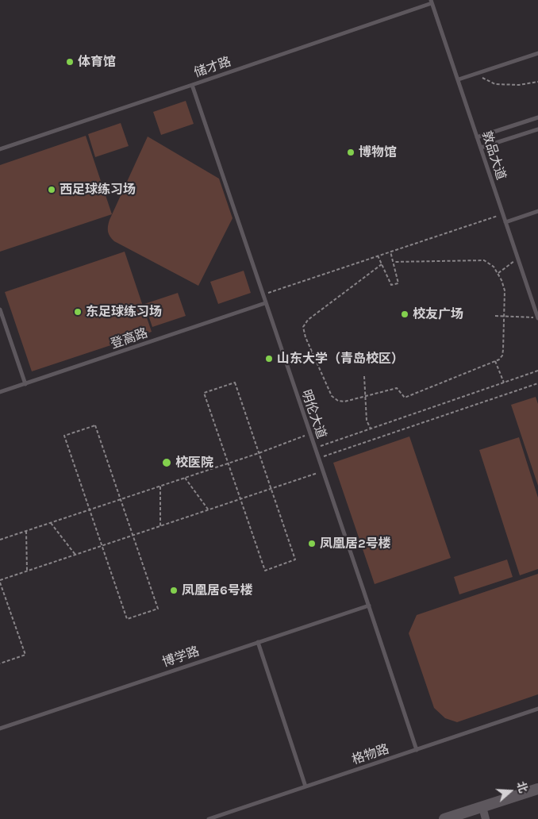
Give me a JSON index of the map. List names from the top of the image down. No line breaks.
{"streets":{"lane":["储才路","敦品大道","登高路","明伦大道","博学路","格物路"]},"crossings":[["储才路","敦品大道"],["储才路","明伦大道"],["登高路","明伦大道"],["明伦大道","博学路"],["明伦大道","格物路"]],"places":["体育馆","博物馆","西足球练习场","东足球练习场","校友广场","山东大学（青岛校区）","校医院","凤凰居2号楼","凤凰居6号楼"],"north":"right"}
